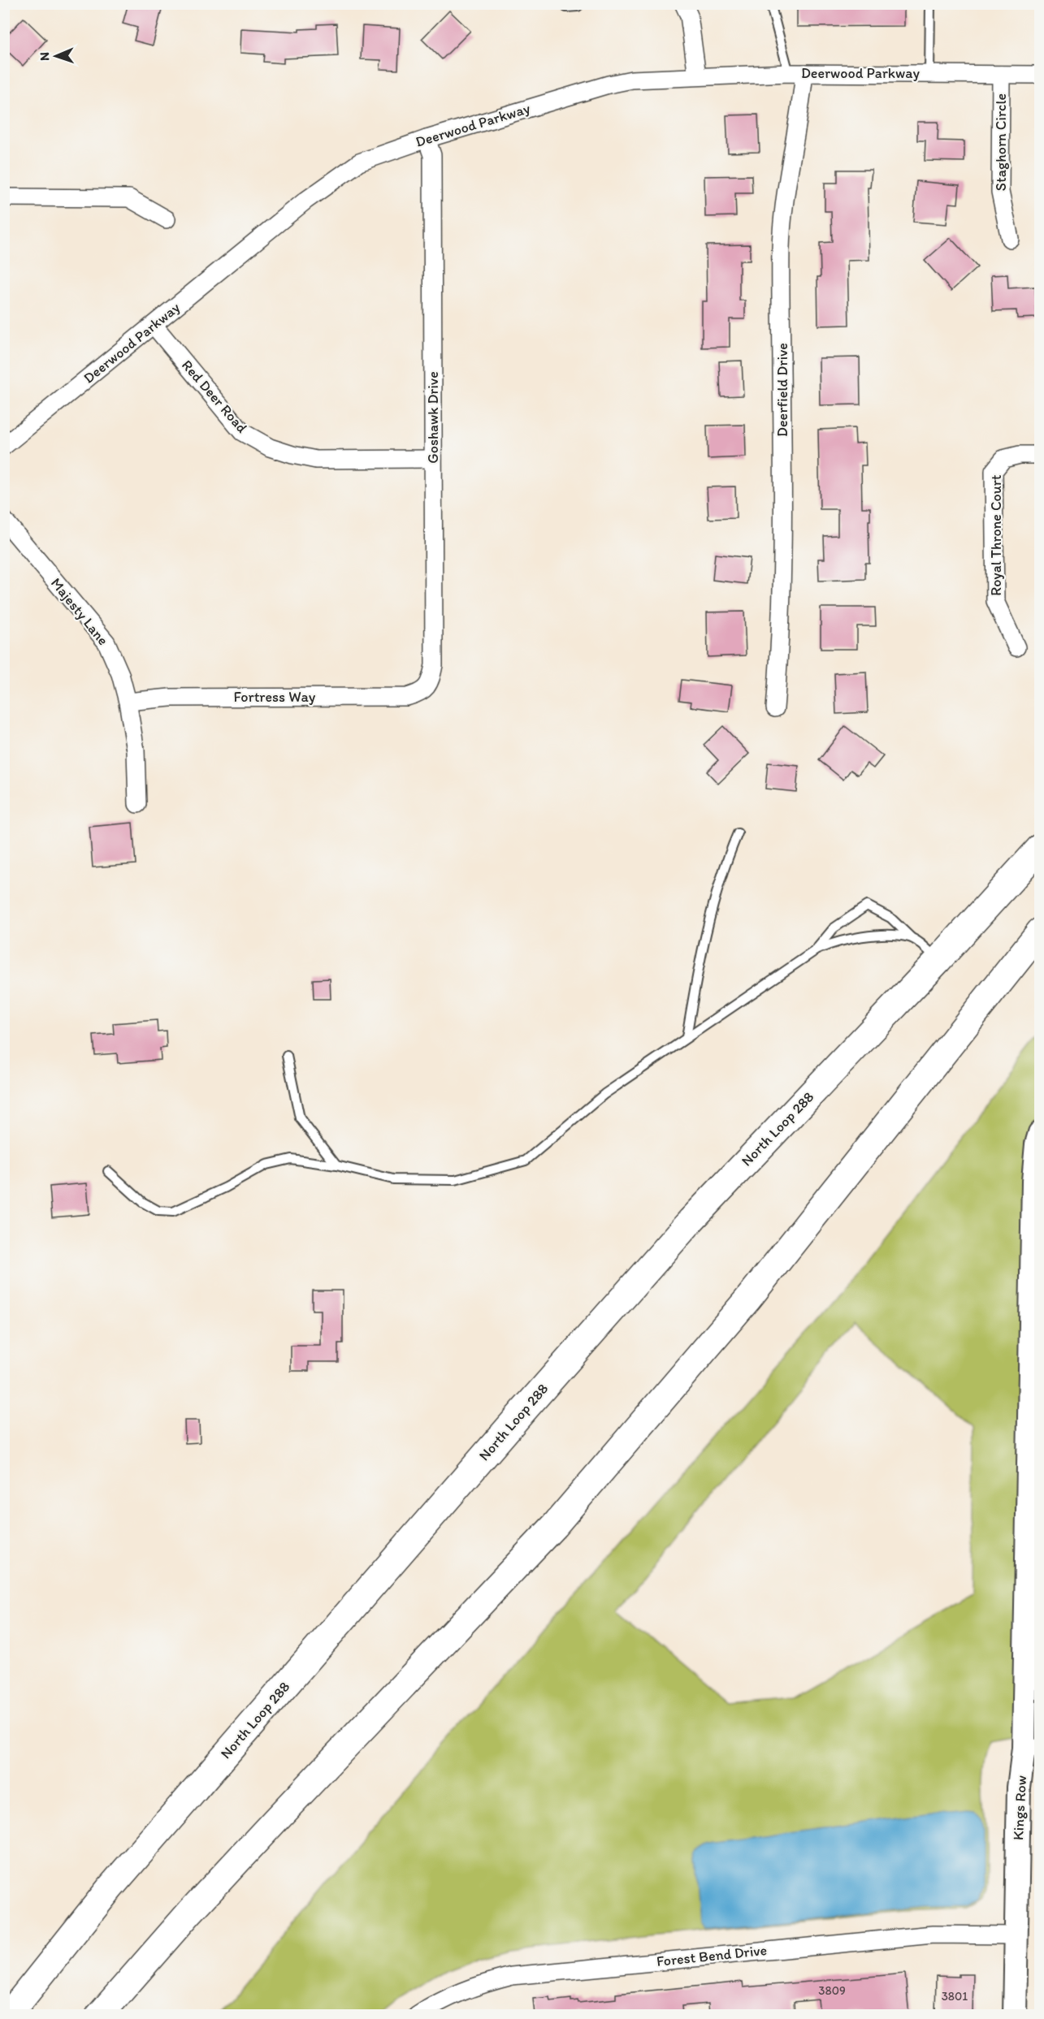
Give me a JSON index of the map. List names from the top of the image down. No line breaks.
{"streets":{"highway":["North Loop 288"],"street":["Deerwood Parkway","Staghorn Circle","Deerfield Drive","Red Deer Road","Goshawk Drive","Royal Throne Court","Majesty Lane","Fortress Way","Kings Row","Forest Bend Drive"]},"crossings":[["Deerwood Parkway","Staghorn Circle"],["Deerwood Parkway","Deerfield Drive"],["Deerwood Parkway","Red Deer Road"],["Deerwood Parkway","Goshawk Drive"],["Red Deer Road","Goshawk Drive"],["Goshawk Drive","Fortress Way"],["Majesty Lane","Fortress Way"],["Kings Row","Forest Bend Drive"]],"house_numbers":["3809","3801"],"north":"left"}
